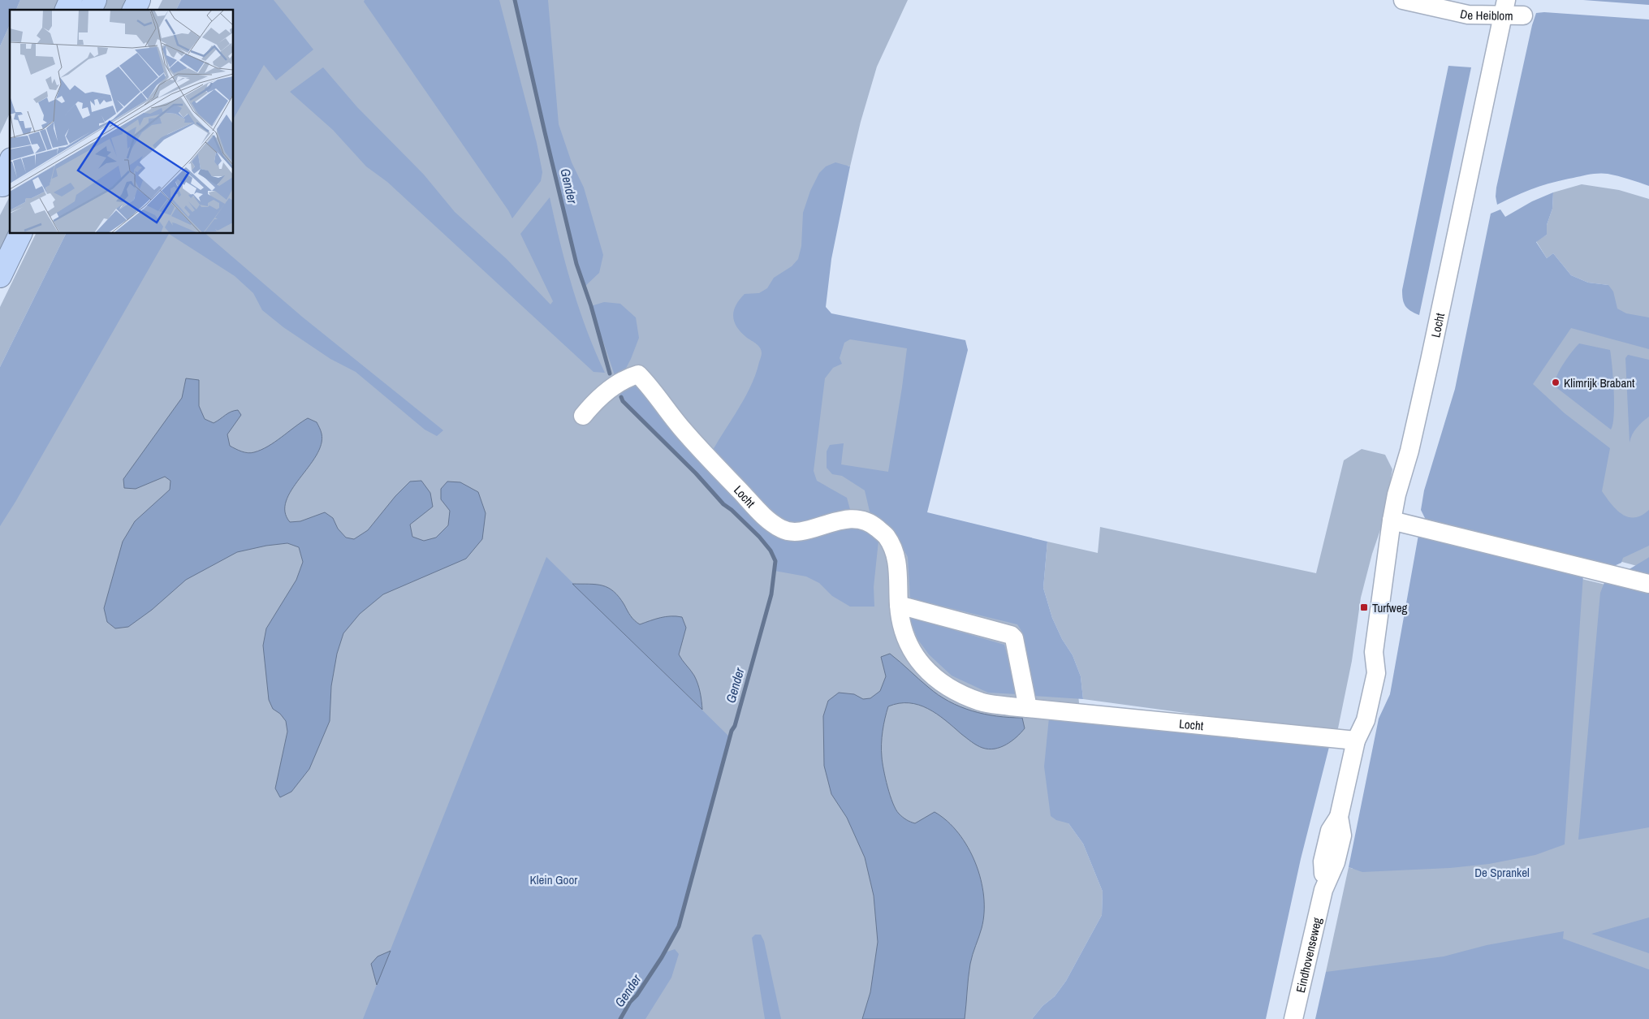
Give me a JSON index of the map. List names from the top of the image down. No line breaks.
{"streets":{"street":["De Heiblom","Locht","Eindhovenseweg"]},"crossings":[["De Heiblom","Locht"],["Locht","Eindhovenseweg"]],"water":["Gender"],"parks":["De Sprankel","Klein Goor"],"places":{"other":["Klimrijk Brabant"],"transit":["Turfweg"]}}
